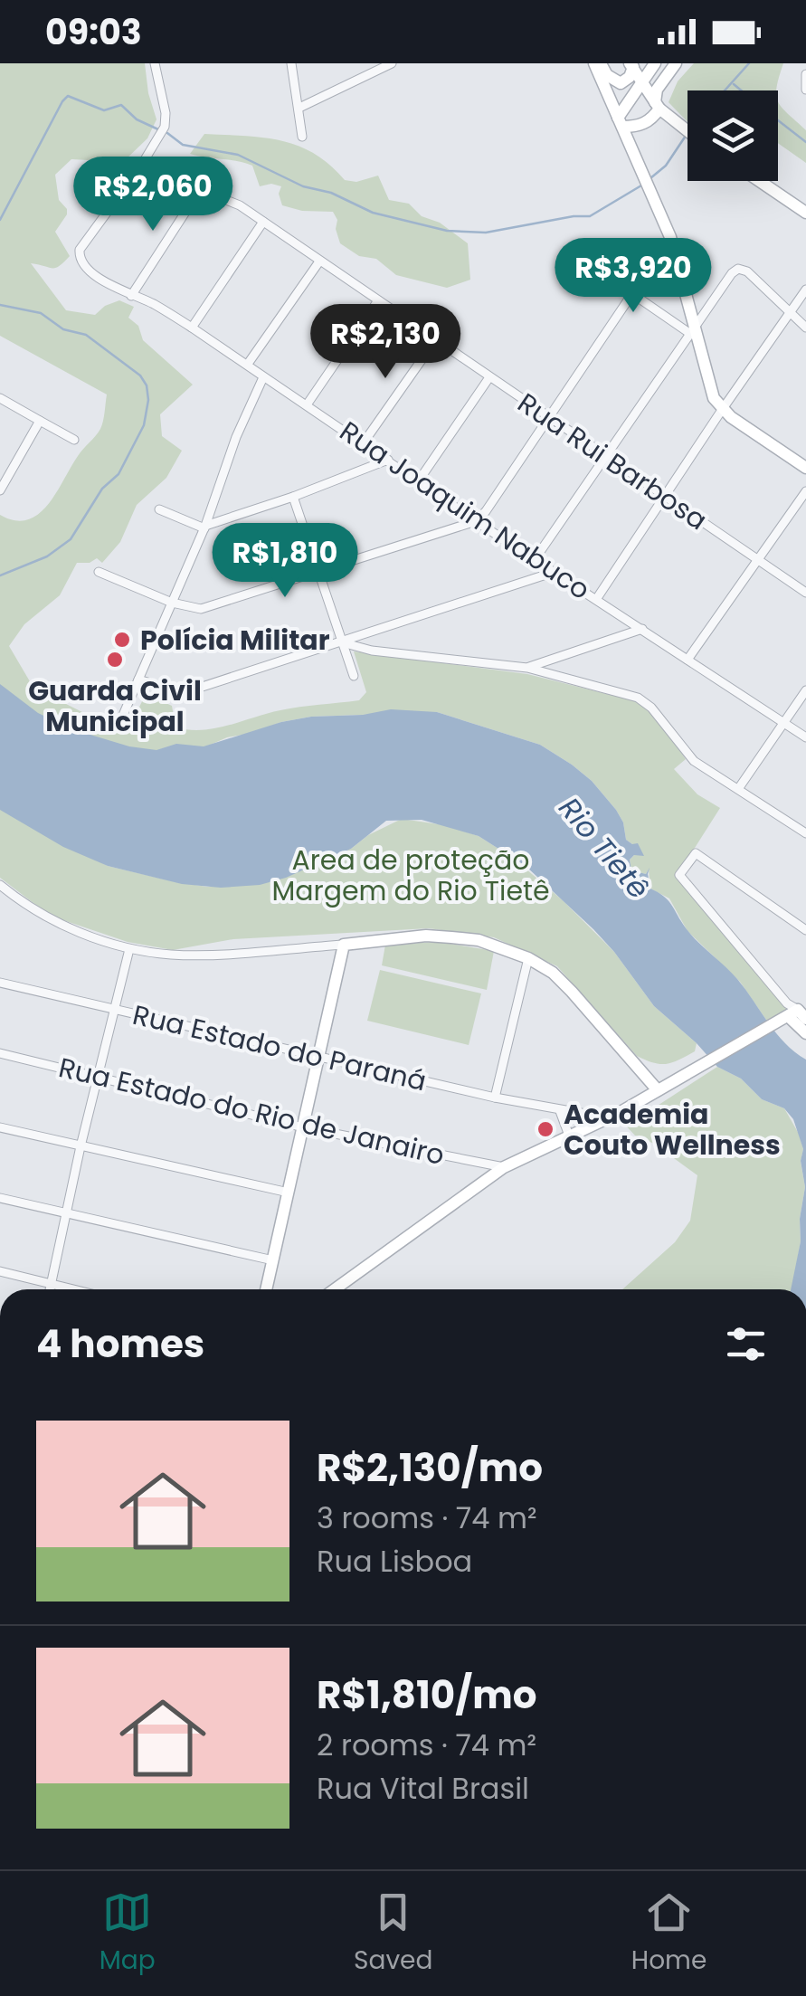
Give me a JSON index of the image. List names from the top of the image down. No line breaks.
{"streets":{"street":["Rua Rui Barbosa","Rua Joaquim Nabuco","Rua Estado do Paraná","Rua Estado do Rio de Janairo"]},"crossings":[["Rua Rui Barbosa","Rua Joaquim Nabuco"]],"water":["Rio Tietê"],"parks":["Area de proteção Margem do Rio Tietê"],"places":["Polícia Militar","Guarda Civil Municipal","Academia Couto Wellness"],"page":{"status":"09:03","price":["R$2,060","R$3,920","R$2,130","R$1,810"],"heading":"4 homes","list":[{"name":"R$2,130/mo","note":"3 rooms · 74 m² · Rua Lisboa"},{"name":"R$1,810/mo","note":"2 rooms · 74 m² · Rua Vital Brasil"}],"tabs":["Map","Saved","Home"]}}
